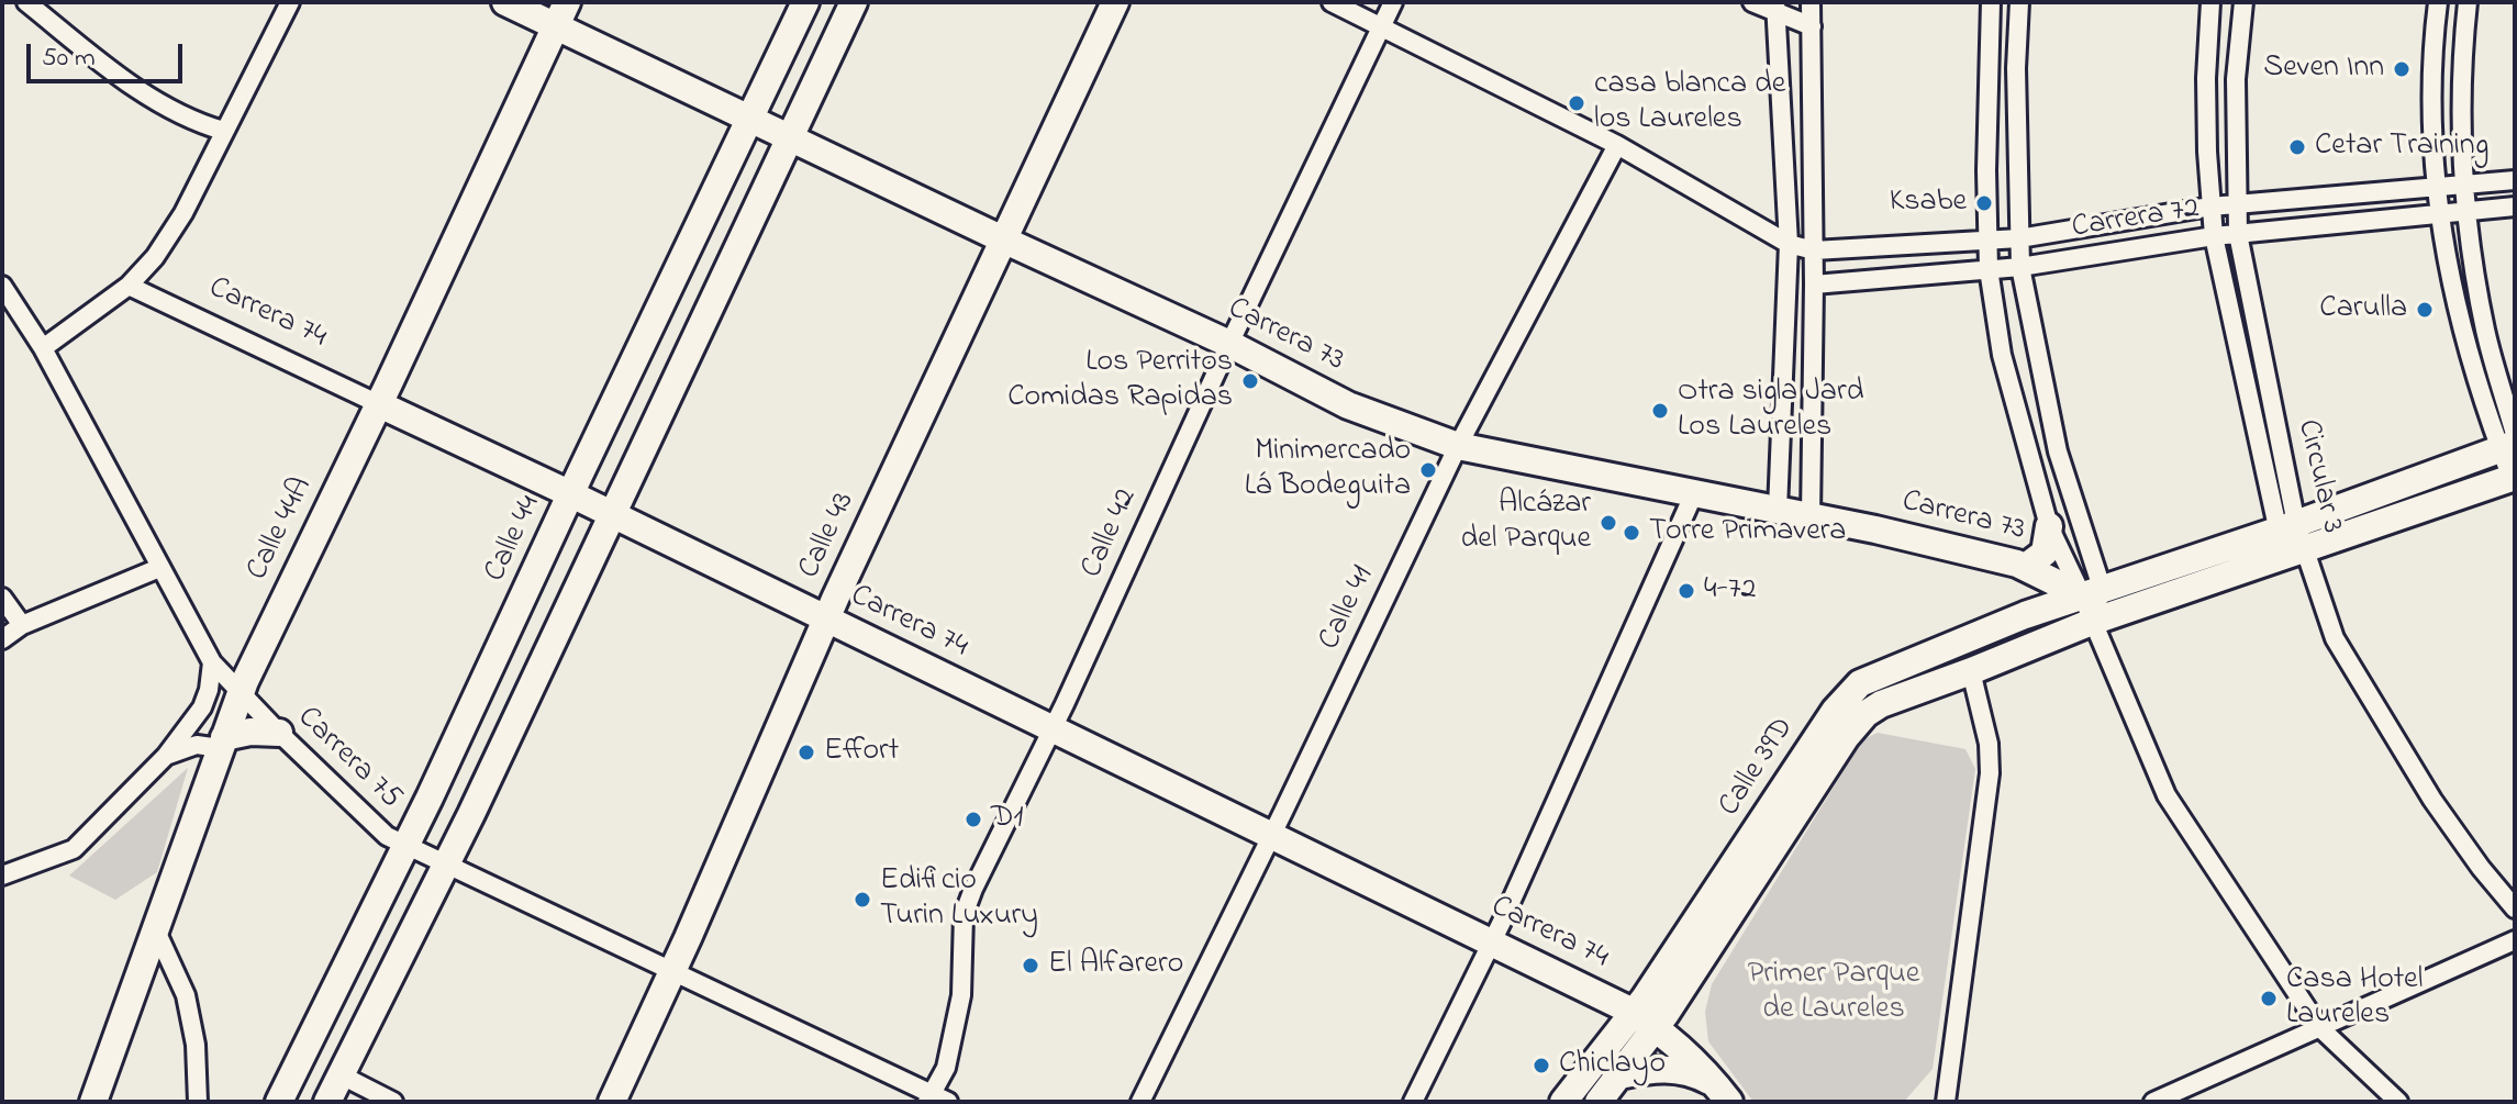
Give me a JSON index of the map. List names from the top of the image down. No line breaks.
{"streets":{"street":["Carrera 72","Carrera 74","Carrera 73","Circular 3","Calle 44A","Calle 42","Calle 43","Calle 44","Calle 41","Carrera 75","Calle 39D"]},"crossings":[["Carrera 72","Circular 3"],["Carrera 72","Calle 42"],["Carrera 72","Calle 41"],["Carrera 74","Calle 44A"],["Carrera 74","Calle 42"],["Carrera 74","Calle 43"],["Carrera 74","Calle 44"],["Carrera 74","Calle 41"],["Carrera 74","Calle 39D"],["Carrera 73","Calle 44A"],["Carrera 73","Calle 42"],["Carrera 73","Calle 43"],["Carrera 73","Calle 44"],["Carrera 73","Calle 41"],["Carrera 73","Calle 39D"],["Calle 44A","Carrera 75"],["Calle 42","Carrera 75"],["Calle 43","Carrera 75"],["Calle 44","Carrera 75"]],"parks":["Primer Parque de Laureles"],"places":["Seven Inn","casa blanca de los Laureles","Cetar Training","Ksabe","Carulla","Los Perritos Comidas Rapidas","Otra sigla Jard Los Laureles","Minimercado Lá Bodeguita","Alcázar del Parque","Torre Primavera","4-72","Effort","D1","Edificio Turin Luxury","El Alfarero","Casa Hotel Laureles","Chiclayo"],"scale_bar":"50 m"}
